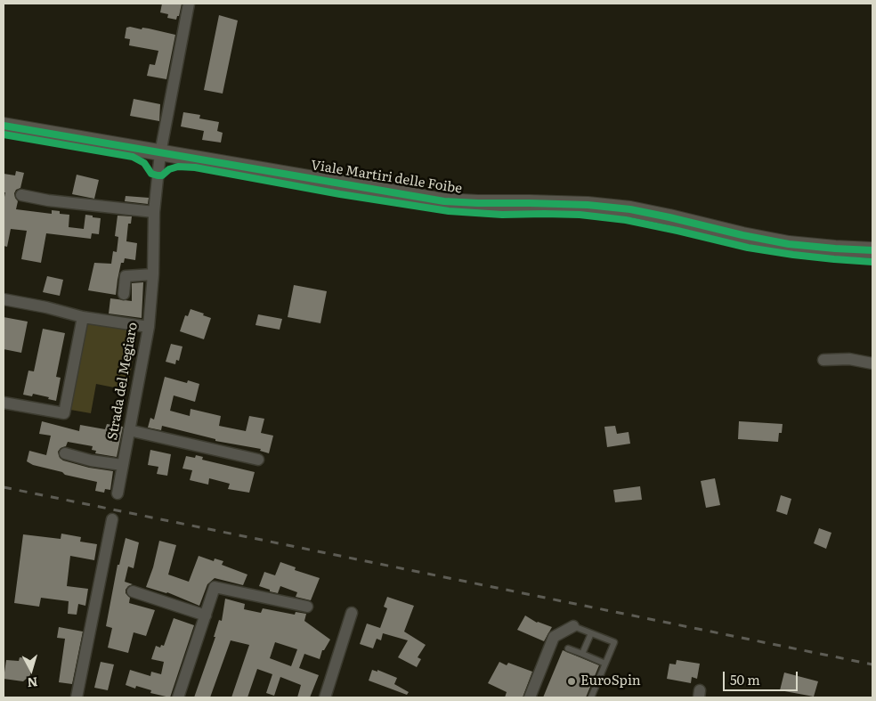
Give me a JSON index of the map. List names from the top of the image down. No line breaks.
{"streets":{"street":["Viale Martiri delle Foibe","Strada del Megiaro"]},"crossings":[["Viale Martiri delle Foibe","Strada del Megiaro"]],"places":["EuroSpin"],"scale_bar":"50 m","north":"bottom"}
